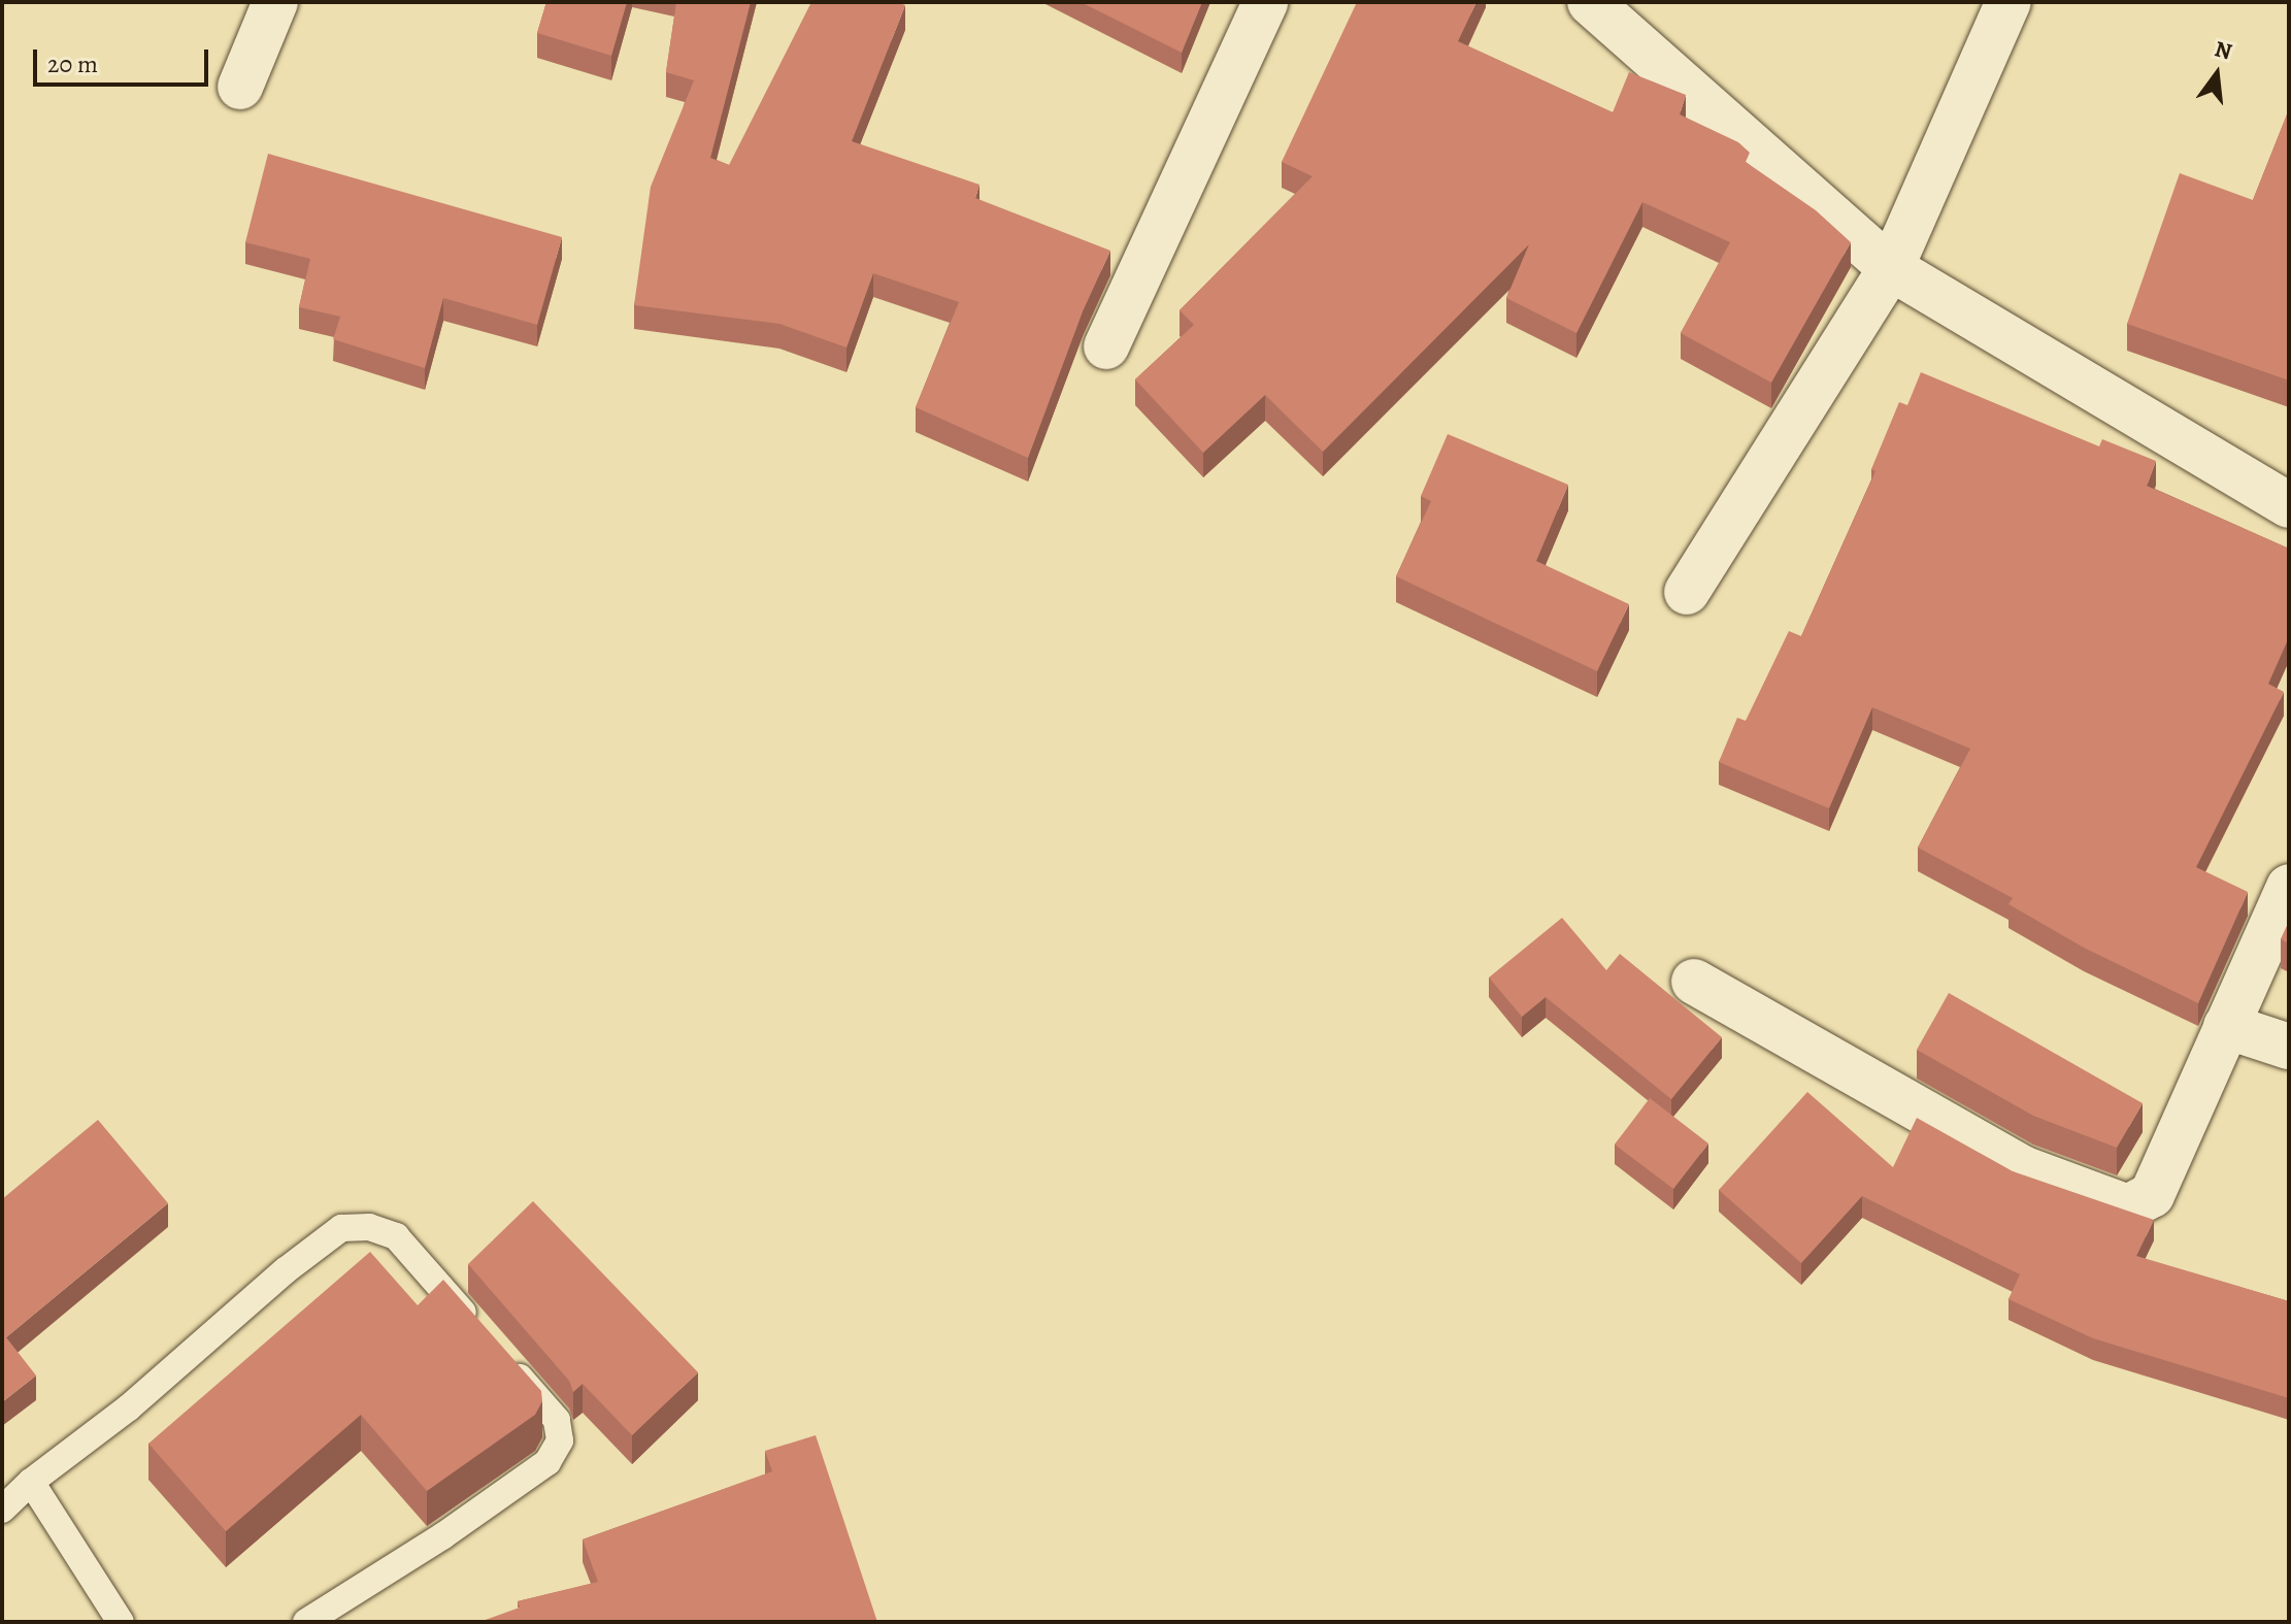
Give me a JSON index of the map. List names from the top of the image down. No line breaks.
{"scale_bar":"20 m","north":"top"}
